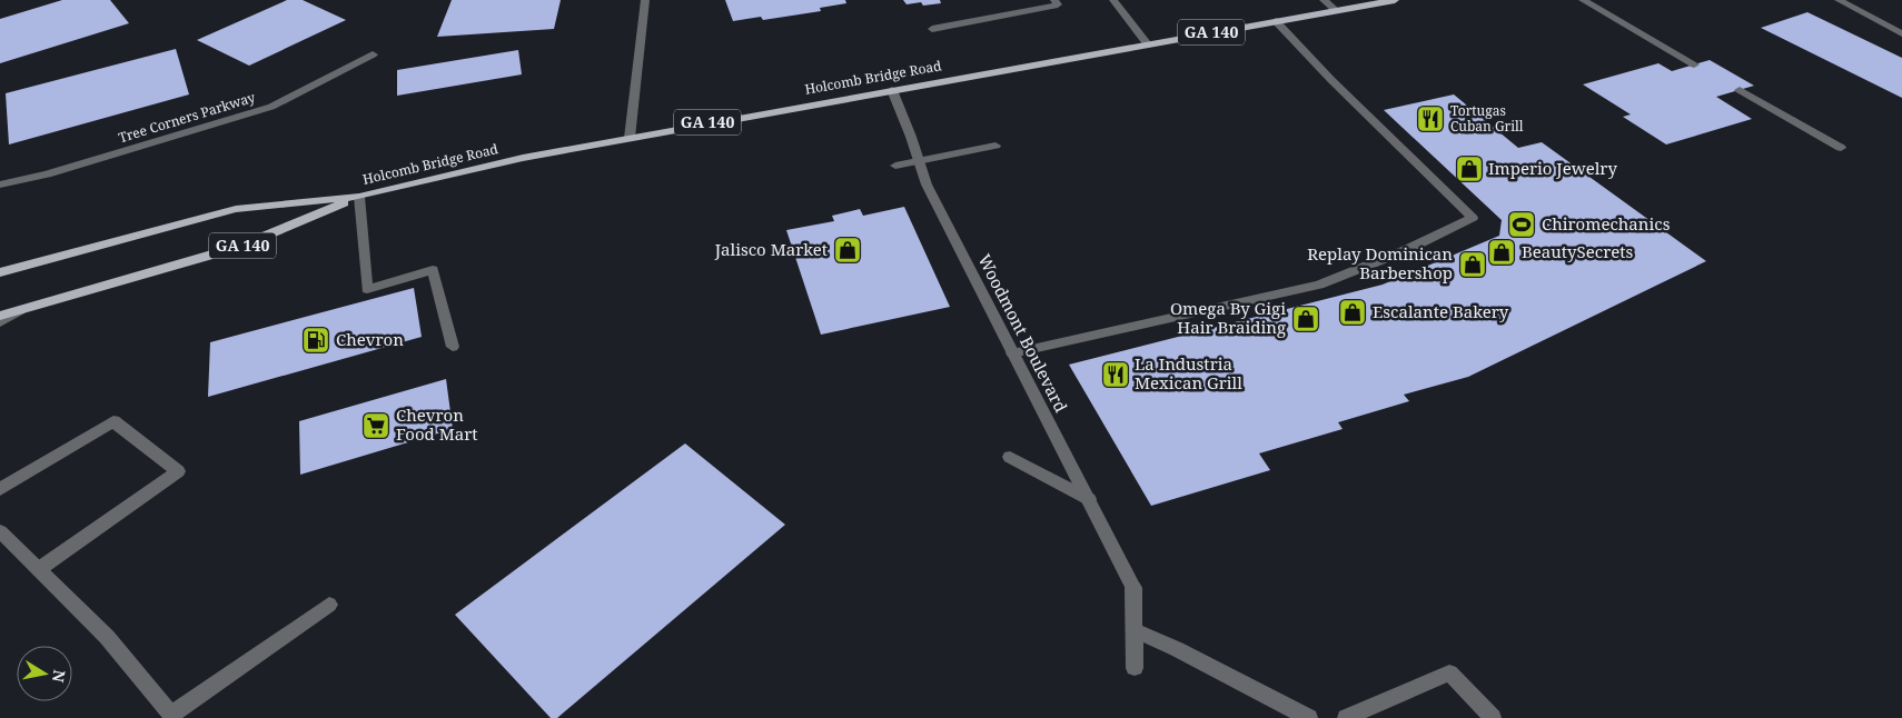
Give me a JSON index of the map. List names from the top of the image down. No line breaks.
{"streets":{"main road":["GA 140","Holcomb Bridge Road"],"street":["Tree Corners Parkway","Woodmont Boulevard"]},"crossings":[["Holcomb Bridge Road","Woodmont Boulevard"]],"places":{"restaurant":["Tortugas Cuban Grill","La Industria Mexican Grill"],"shop":["Imperio Jewelry","Jalisco Market","BeautySecrets","Replay Dominican Barbershop","Escalante Bakery","Omega By Gigi Hair Braiding"],"sports":["Chiromechanics"],"fuel station":["Chevron"],"supermarket":["Chevron Food Mart"]},"north":"right"}
